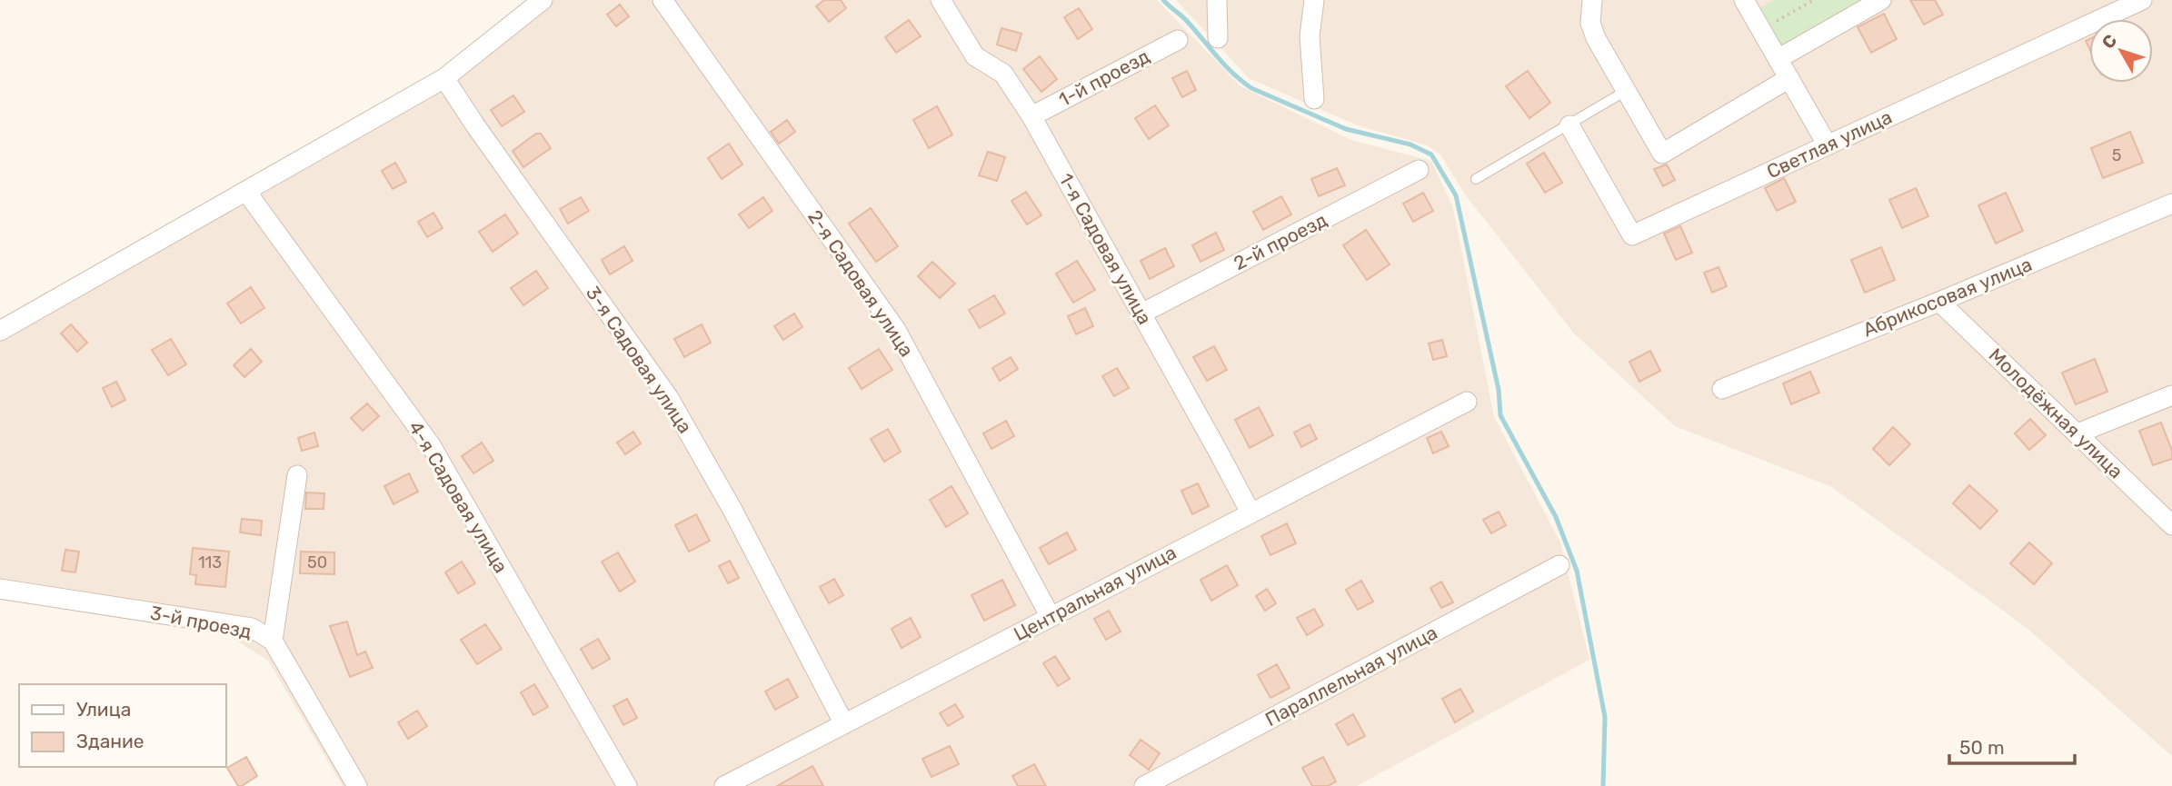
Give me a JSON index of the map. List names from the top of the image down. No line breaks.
{"streets":{"street":["1-й проезд","Светлая улица","2-й проезд","1-я Садовая улица","2-я Садовая улица","Абрикосовая улица","3-я Садовая улица","Молодёжная улица","4-я Садовая улица","Центральная улица","3-й проезд","Параллельная улица"]},"crossings":[["1-й проезд","1-я Садовая улица"],["2-й проезд","1-я Садовая улица"],["1-я Садовая улица","Центральная улица"],["2-я Садовая улица","Центральная улица"],["Абрикосовая улица","Молодёжная улица"],["3-я Садовая улица","Центральная улица"]],"house_numbers":["5","113","50"],"legend":["Улица","Здание"],"scale_bar":"50 m","north":"top left"}
